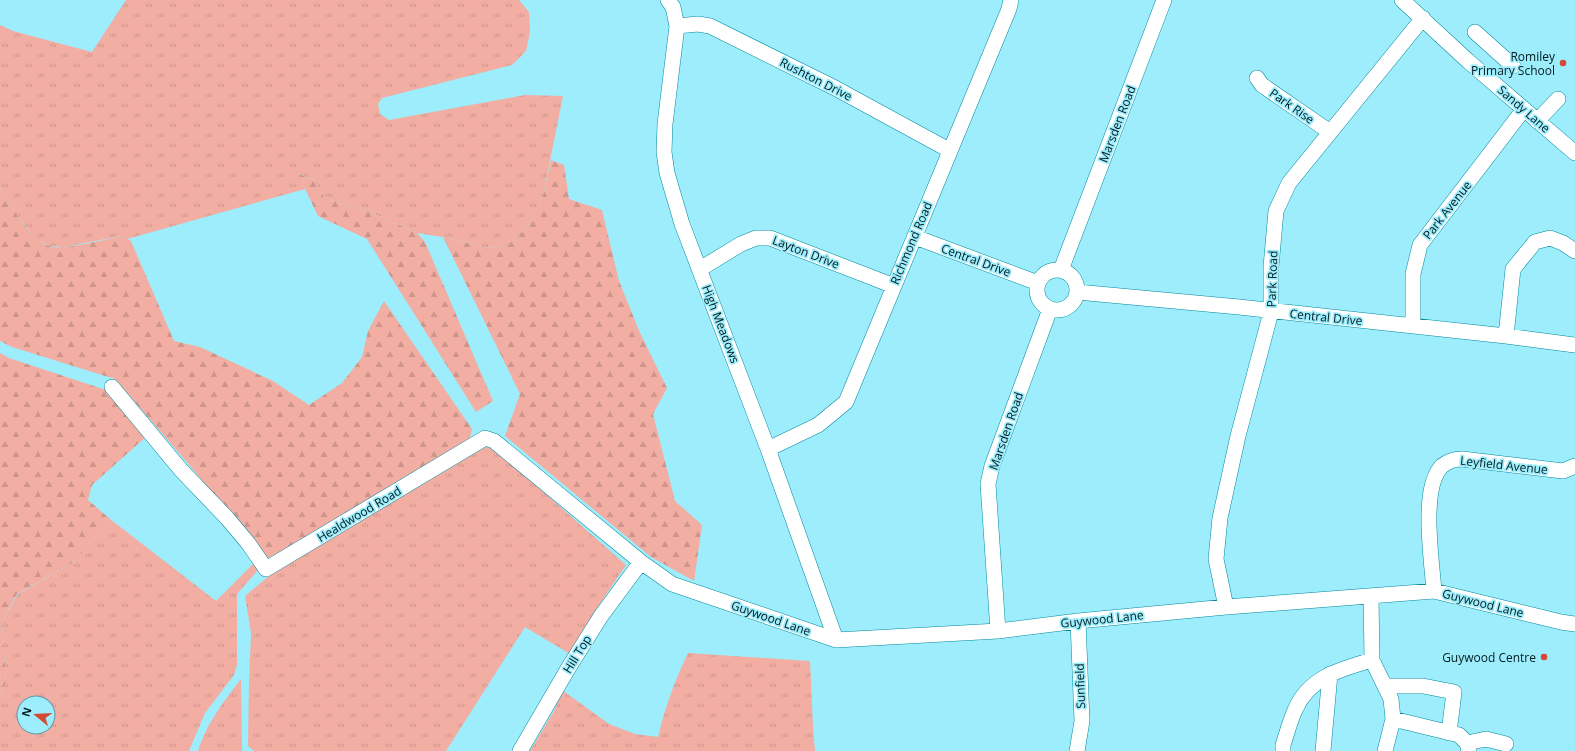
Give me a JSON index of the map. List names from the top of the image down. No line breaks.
{"streets":{"street":["Rushton Drive","Park Rise","Sandy Lane","Marsden Road","Park Avenue","Richmond Road","Layton Drive","Central Drive","Park Road","High Meadows","Leyfield Avenue","Healdwood Road","Guywood Lane","Hill Top","Sunfield"]},"crossings":[["Rushton Drive","Richmond Road"],["Rushton Drive","High Meadows"],["Park Rise","Park Road"],["Sandy Lane","Park Avenue"],["Sandy Lane","Park Road"],["Marsden Road","Central Drive"],["Marsden Road","Guywood Lane"],["Park Avenue","Central Drive"],["Richmond Road","Layton Drive"],["Richmond Road","Central Drive"],["Richmond Road","High Meadows"],["Layton Drive","High Meadows"],["Central Drive","Park Road"],["Park Road","Guywood Lane"],["High Meadows","Guywood Lane"],["Leyfield Avenue","Guywood Lane"],["Healdwood Road","Guywood Lane"],["Healdwood Road","Hill Top"],["Guywood Lane","Hill Top"],["Guywood Lane","Sunfield"]],"places":["Romiley Primary School","Guywood Centre"],"north":"left"}
